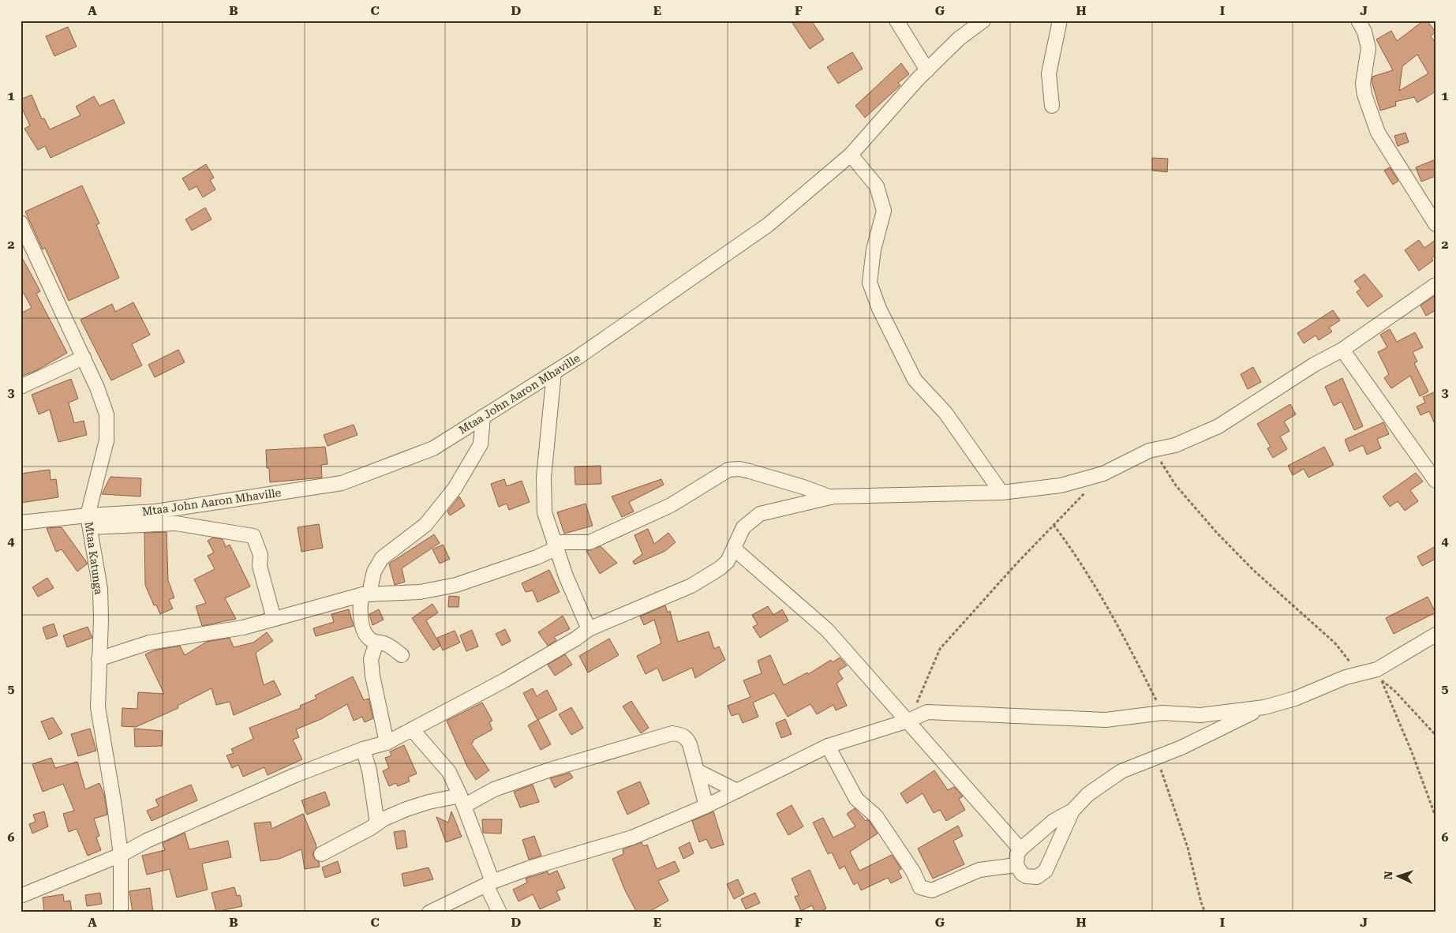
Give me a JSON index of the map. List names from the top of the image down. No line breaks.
{"streets":{"street":["Mtaa John Aaron Mhaville","Mtaa Katunga"]},"crossings":[["Mtaa John Aaron Mhaville","Mtaa Katunga"]],"north":"left","grid":{"columns":["A","B","C","D","E","F","G","H","I","J"],"rows":["1","2","3","4","5","6"]}}
